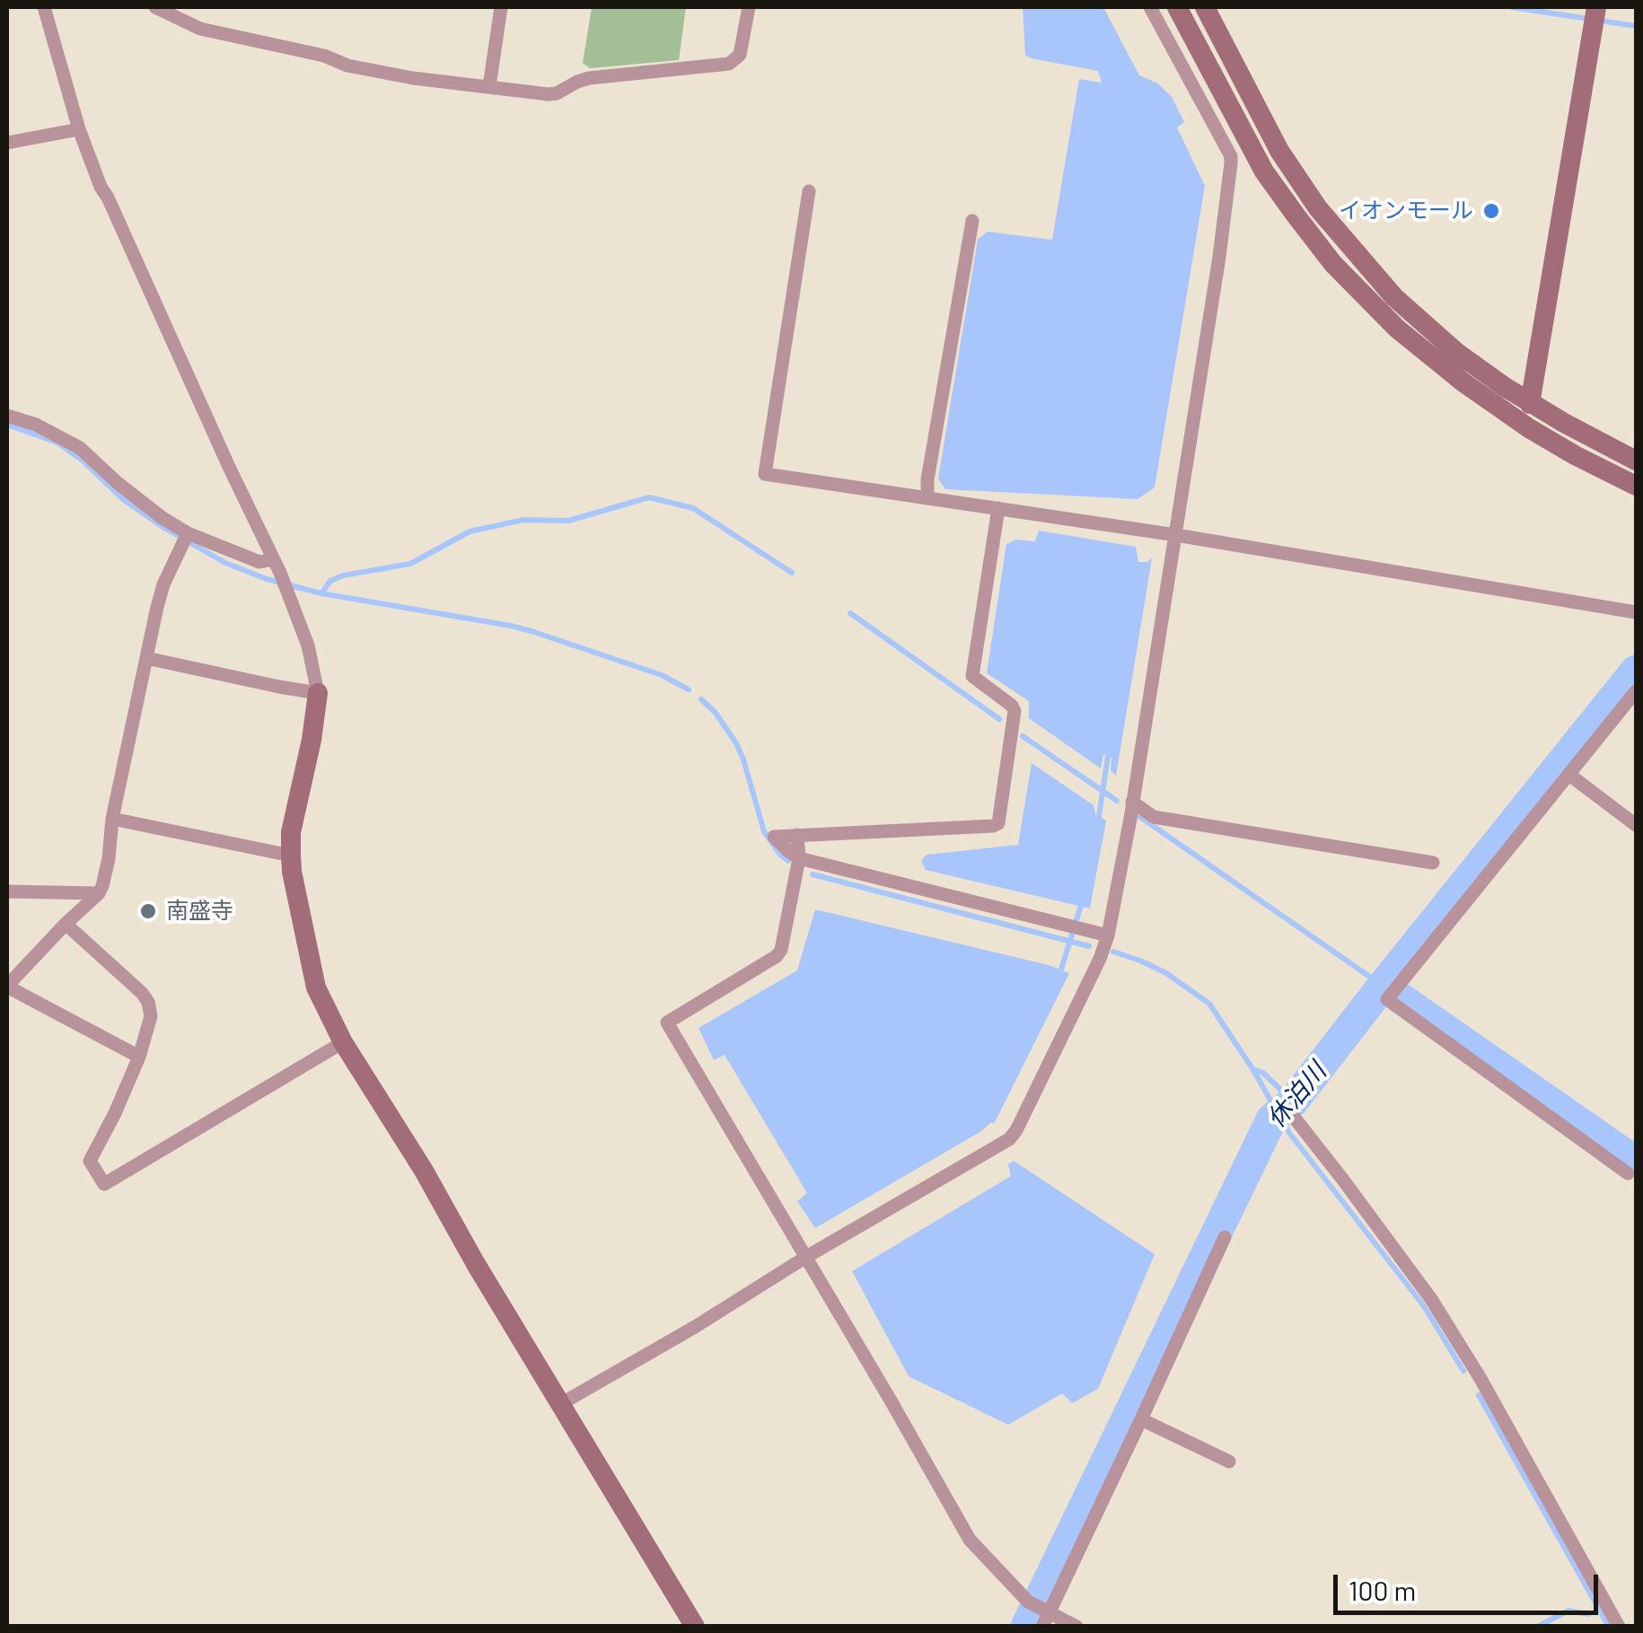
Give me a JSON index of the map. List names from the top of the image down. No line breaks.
{"water":["休泊川"],"places":["イオンモール","南盛寺"],"scale_bar":"100 m"}
